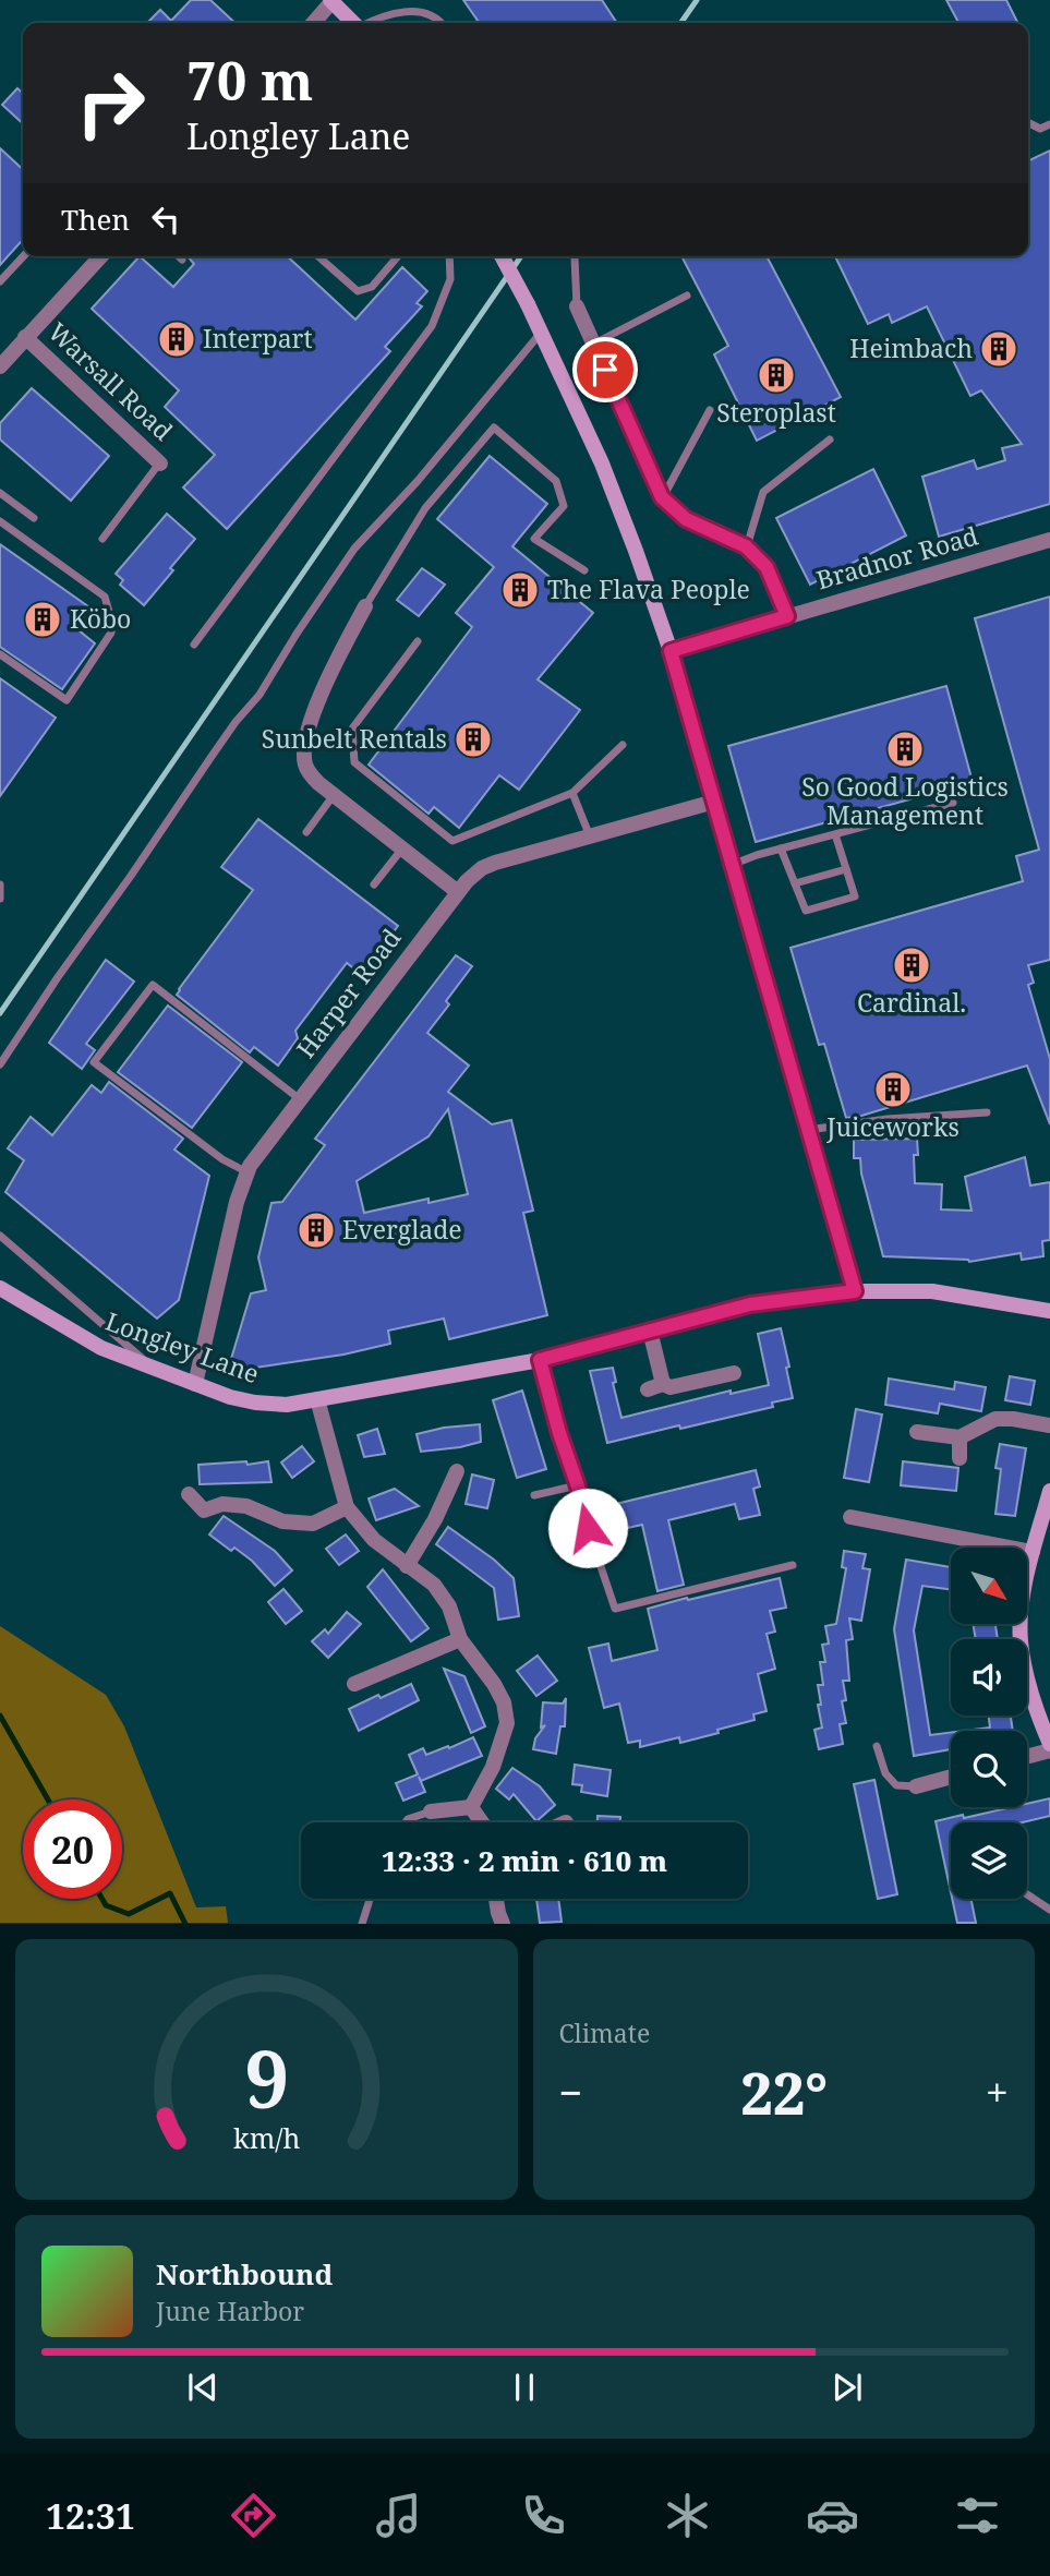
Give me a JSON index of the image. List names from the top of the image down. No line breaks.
{"streets":{"main road":["Longley Lane"],"street":["Warsall Road","Bradnor Road","Harper Road"]},"crossings":[["Harper Road","Longley Lane"]],"places":{"building":["Interpart","Heimbach","Steroplast","The Flava People","Köbo","Sunbelt Rentals","So Good Logistics Management","Cardinal.","Juiceworks","Everglade"]},"north":"bottom right","page":{"turn":["70 m","Longley Lane"],"then":"Then","limit":"20","trip":"12:33 · 2 min · 610 m","tile":"Climate","heat":["−","22°","+"],"song":["Northbound","June Harbor"],"tabs":"12:31","gauge":["9","km/h"]}}
